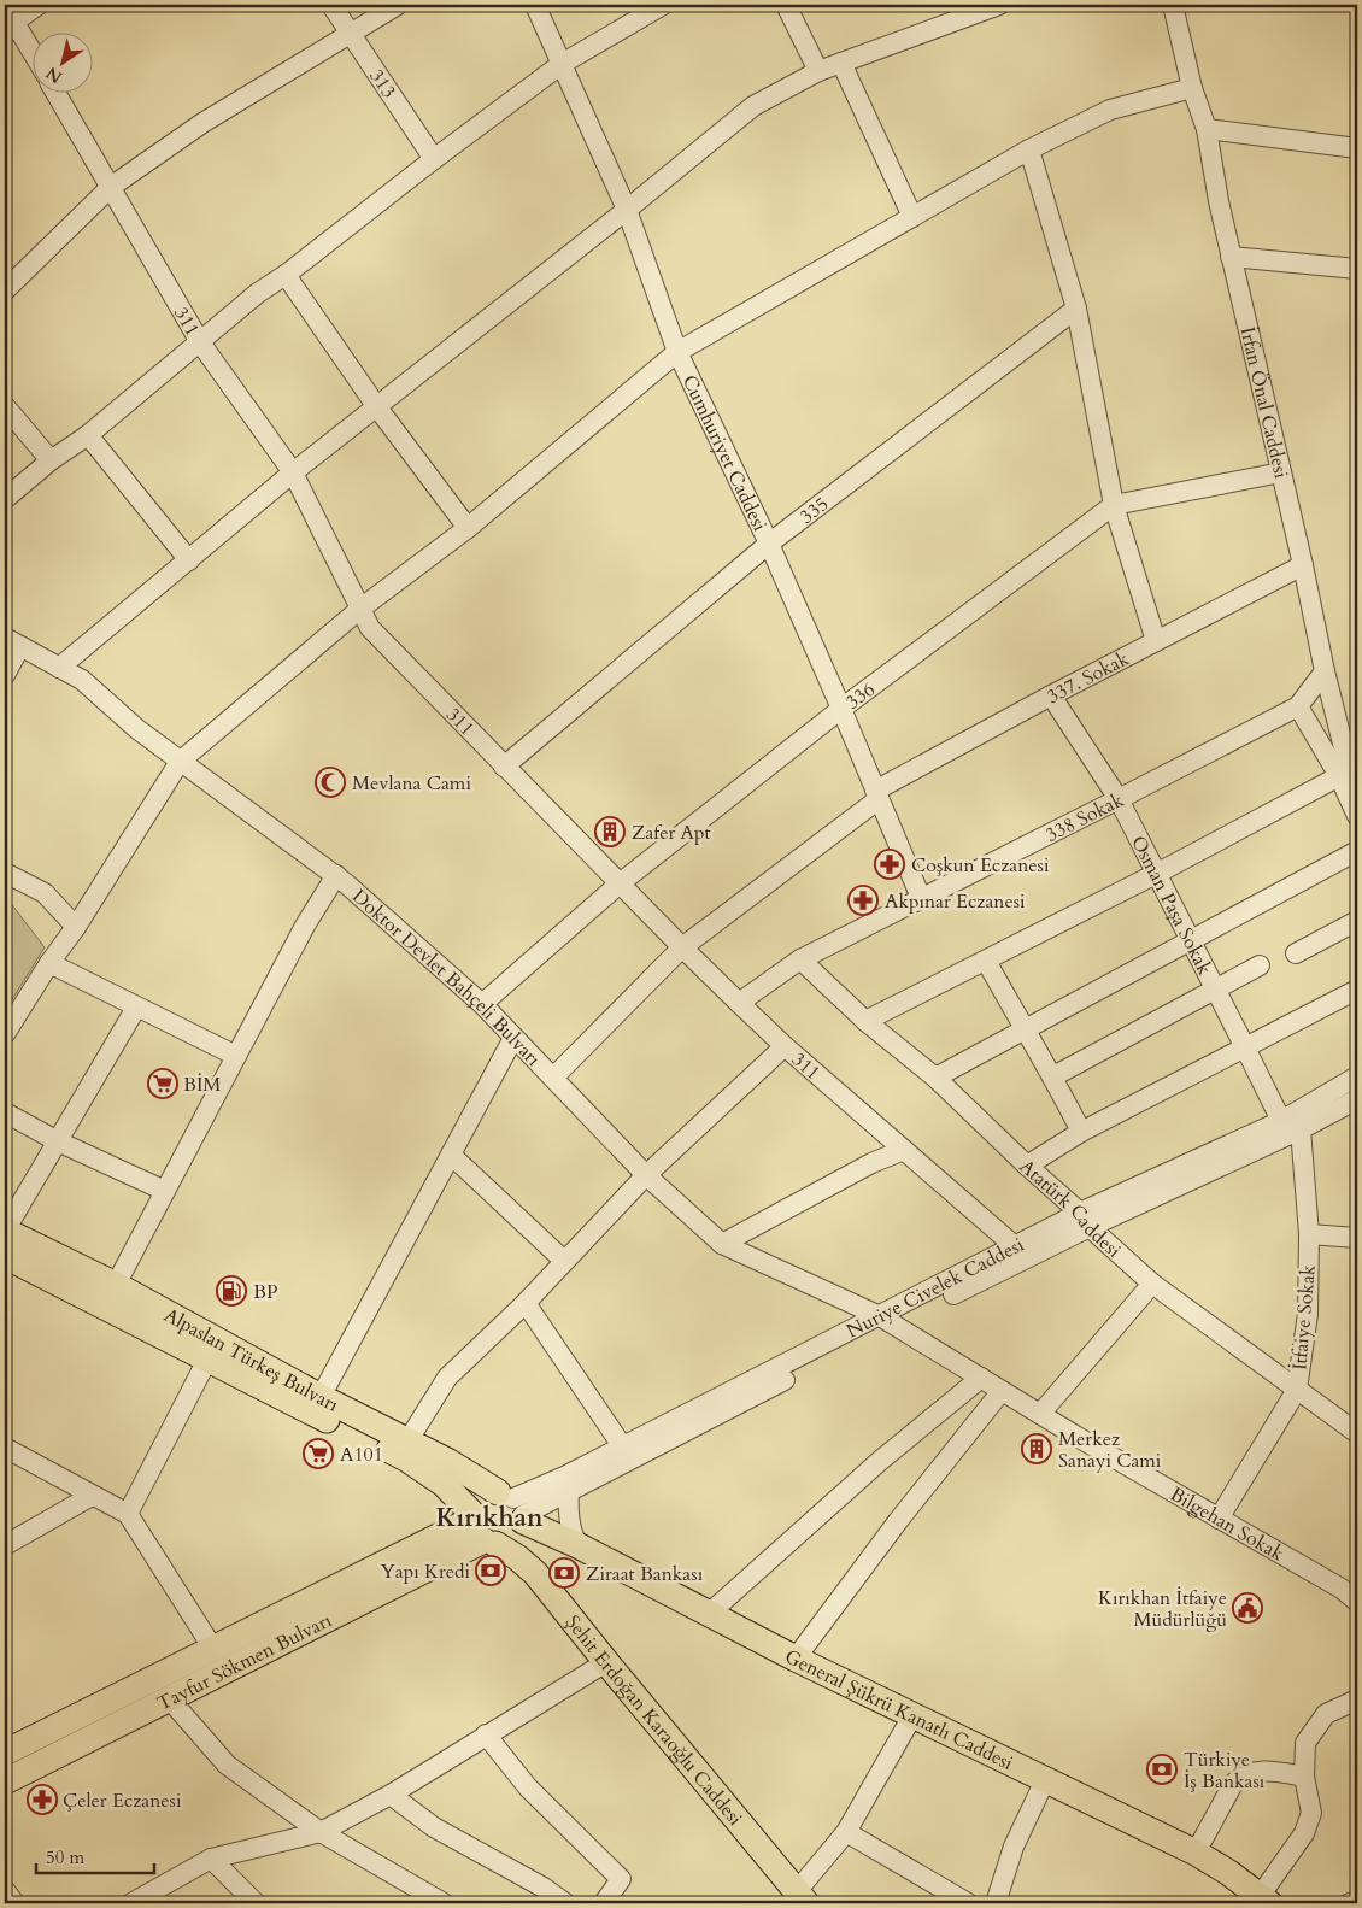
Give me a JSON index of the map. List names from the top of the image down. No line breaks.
{"streets":{"main road":["Nuriye Civelek Caddesi","Alpaslan Türkeş Bulvarı","Tayfur Sökmen Bulvarı","General Şükrü Kanatlı Caddesi","Şehit Erdoğan Karaoğlu Caddesi"],"street":["313","311","İrfan Önal Caddesi","Cumhuriyet Caddesi","335","337. Sokak","336","338 Sokak","Osman Paşa Sokak","Doktor Devlet Bahçeli Bulvarı","Atatürk Caddesi","İtfaiye Sokak","Bilgehan Sokak"]},"crossings":[["311","335"],["311","337. Sokak"],["311","336"],["311","338 Sokak"],["311","Nuriye Civelek Caddesi"],["İrfan Önal Caddesi","337. Sokak"],["İrfan Önal Caddesi","336"],["İrfan Önal Caddesi","338 Sokak"],["Cumhuriyet Caddesi","335"],["Cumhuriyet Caddesi","337. Sokak"],["Cumhuriyet Caddesi","336"],["Cumhuriyet Caddesi","338 Sokak"],["337. Sokak","Osman Paşa Sokak"],["337. Sokak","Doktor Devlet Bahçeli Bulvarı"],["336","Doktor Devlet Bahçeli Bulvarı"],["338 Sokak","Osman Paşa Sokak"],["338 Sokak","Atatürk Caddesi"],["Osman Paşa Sokak","Nuriye Civelek Caddesi"],["Doktor Devlet Bahçeli Bulvarı","Nuriye Civelek Caddesi"],["Doktor Devlet Bahçeli Bulvarı","Bilgehan Sokak"],["Atatürk Caddesi","Nuriye Civelek Caddesi"],["Atatürk Caddesi","İtfaiye Sokak"],["Nuriye Civelek Caddesi","İtfaiye Sokak"],["Nuriye Civelek Caddesi","Alpaslan Türkeş Bulvarı"],["Nuriye Civelek Caddesi","Bilgehan Sokak"],["Nuriye Civelek Caddesi","Tayfur Sökmen Bulvarı"],["Nuriye Civelek Caddesi","General Şükrü Kanatlı Caddesi"],["Nuriye Civelek Caddesi","Şehit Erdoğan Karaoğlu Caddesi"],["İtfaiye Sokak","Bilgehan Sokak"],["Alpaslan Türkeş Bulvarı","Tayfur Sökmen Bulvarı"],["Alpaslan Türkeş Bulvarı","General Şükrü Kanatlı Caddesi"],["Alpaslan Türkeş Bulvarı","Şehit Erdoğan Karaoğlu Caddesi"],["Tayfur Sökmen Bulvarı","General Şükrü Kanatlı Caddesi"],["Tayfur Sökmen Bulvarı","Şehit Erdoğan Karaoğlu Caddesi"],["General Şükrü Kanatlı Caddesi","Şehit Erdoğan Karaoğlu Caddesi"]],"districts":["Kırıkhan"],"places":{"mosque":["Mevlana Cami"],"building":["Zafer Apt","Merkez Sanayi Cami"],"pharmacy":["Coşkun Eczanesi","Akpınar Eczanesi","Çeler Eczanesi"],"supermarket":["BİM","A101"],"fuel station":["BP"],"bank":["Yapı Kredi","Ziraat Bankası","Türkiye İş Bankası"],"public building":["Kırıkhan İtfaiye Müdürlüğü"]},"scale_bar":"50 m","north":"bottom left"}
